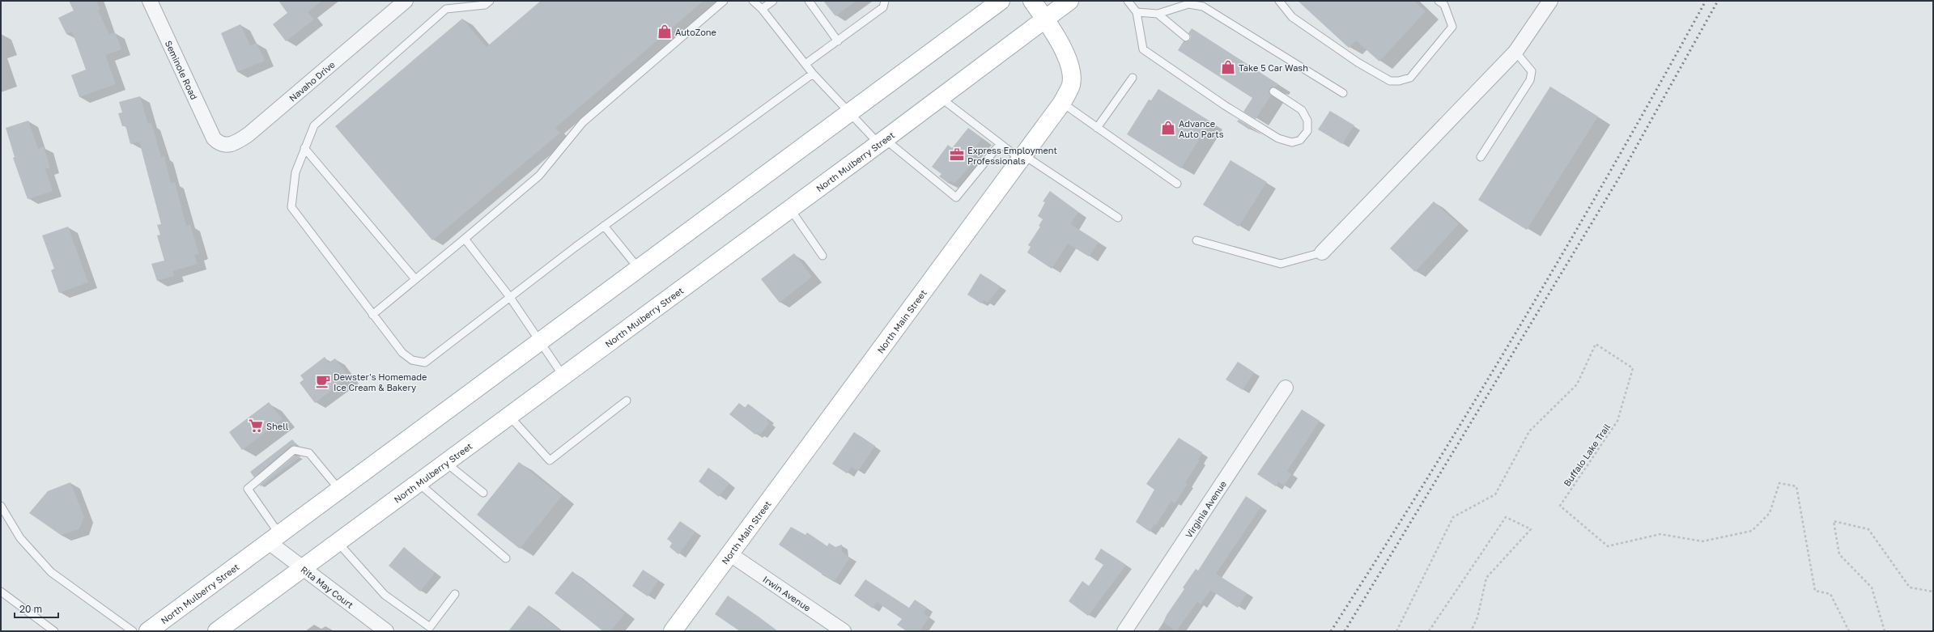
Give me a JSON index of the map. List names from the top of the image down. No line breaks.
{"streets":{"main road":["North Mulberry Street","North Main Street"],"street":["Seminole Road","Navaho Drive","Virginia Avenue","Rita May Court","Irwin Avenue"],"path":["Buffalo Lake Trail"]},"crossings":[["Seminole Road","Navaho Drive"],["North Mulberry Street","North Main Street"],["North Mulberry Street","Rita May Court"],["North Main Street","Irwin Avenue"]],"places":{"shop":["AutoZone","Take 5 Car Wash","Advance Auto Parts"],"office":["Express Employment Professionals"],"cafe":["Dewster's Homemade Ice Cream & Bakery"],"supermarket":["Shell"]},"scale_bar":"20 m"}
